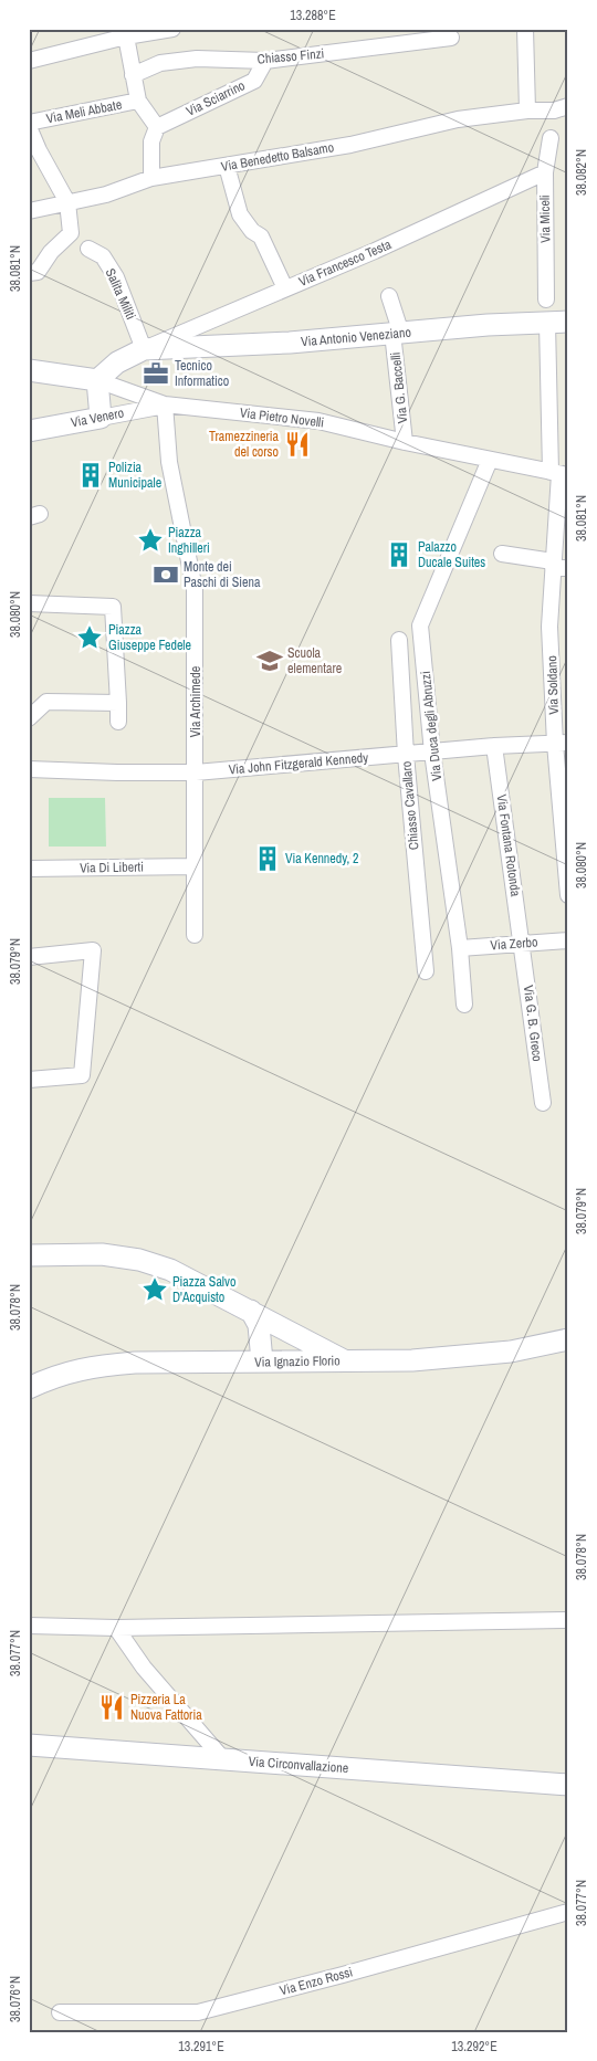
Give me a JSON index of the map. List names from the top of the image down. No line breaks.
{"streets":{"street":["Chiasso Finzi","Via Sciarrino","Via Meli Abbate","Via Benedetto Balsamo","Via Miceli","Via Francesco Testa","Salita Militi","Via Antonio Veneziano","Via G. Baccelli","Via Venero","Via Pietro Novelli","Via Soldano","Via Archimede","Via Duca degli Abruzzi","Via John Fitzgerald Kennedy","Chiasso Cavallaro","Via Fontana Rotonda","Via Di Liberti","Via Zerbo","Via G. B. Greco","Via Ignazio Florio","Via Circonvallazione","Via Enzo Rossi"]},"crossings":[["Chiasso Finzi","Via Sciarrino"],["Chiasso Finzi","Via Meli Abbate"],["Via Sciarrino","Via Meli Abbate"],["Via Miceli","Via Francesco Testa"],["Via Francesco Testa","Salita Militi"],["Via Francesco Testa","Via Antonio Veneziano"],["Salita Militi","Via Antonio Veneziano"],["Via Antonio Veneziano","Via G. Baccelli"],["Via G. Baccelli","Via Pietro Novelli"],["Via Venero","Via Pietro Novelli"],["Via Venero","Via Archimede"],["Via Pietro Novelli","Via Soldano"],["Via Pietro Novelli","Via Archimede"],["Via Pietro Novelli","Via Duca degli Abruzzi"],["Via Soldano","Via John Fitzgerald Kennedy"],["Via Archimede","Via John Fitzgerald Kennedy"],["Via Archimede","Via Di Liberti"],["Via Duca degli Abruzzi","Via John Fitzgerald Kennedy"],["Via Duca degli Abruzzi","Via Zerbo"],["Via John Fitzgerald Kennedy","Chiasso Cavallaro"],["Via John Fitzgerald Kennedy","Via Fontana Rotonda"],["Via Fontana Rotonda","Via Zerbo"],["Via Fontana Rotonda","Via G. B. Greco"],["Via Zerbo","Via G. B. Greco"]],"places":{"office":["Tecnico Informatico"],"restaurant":["Tramezzineria del corso","Pizzeria La Nuova Fattoria"],"building":["Polizia Municipale","Palazzo Ducale Suites","Via Kennedy, 2"],"place":["Piazza Inghilleri","Piazza Giuseppe Fedele","Piazza Salvo D'Acquisto"],"bank":["Monte dei Paschi di Siena"],"school or university":["Scuola elementare"]},"coordinates":["13.288°E","38.082°N","38.081°N","38.080°N","38.079°N","38.078°N","38.077°N","38.076°N","13.291°E","13.292°E"]}
